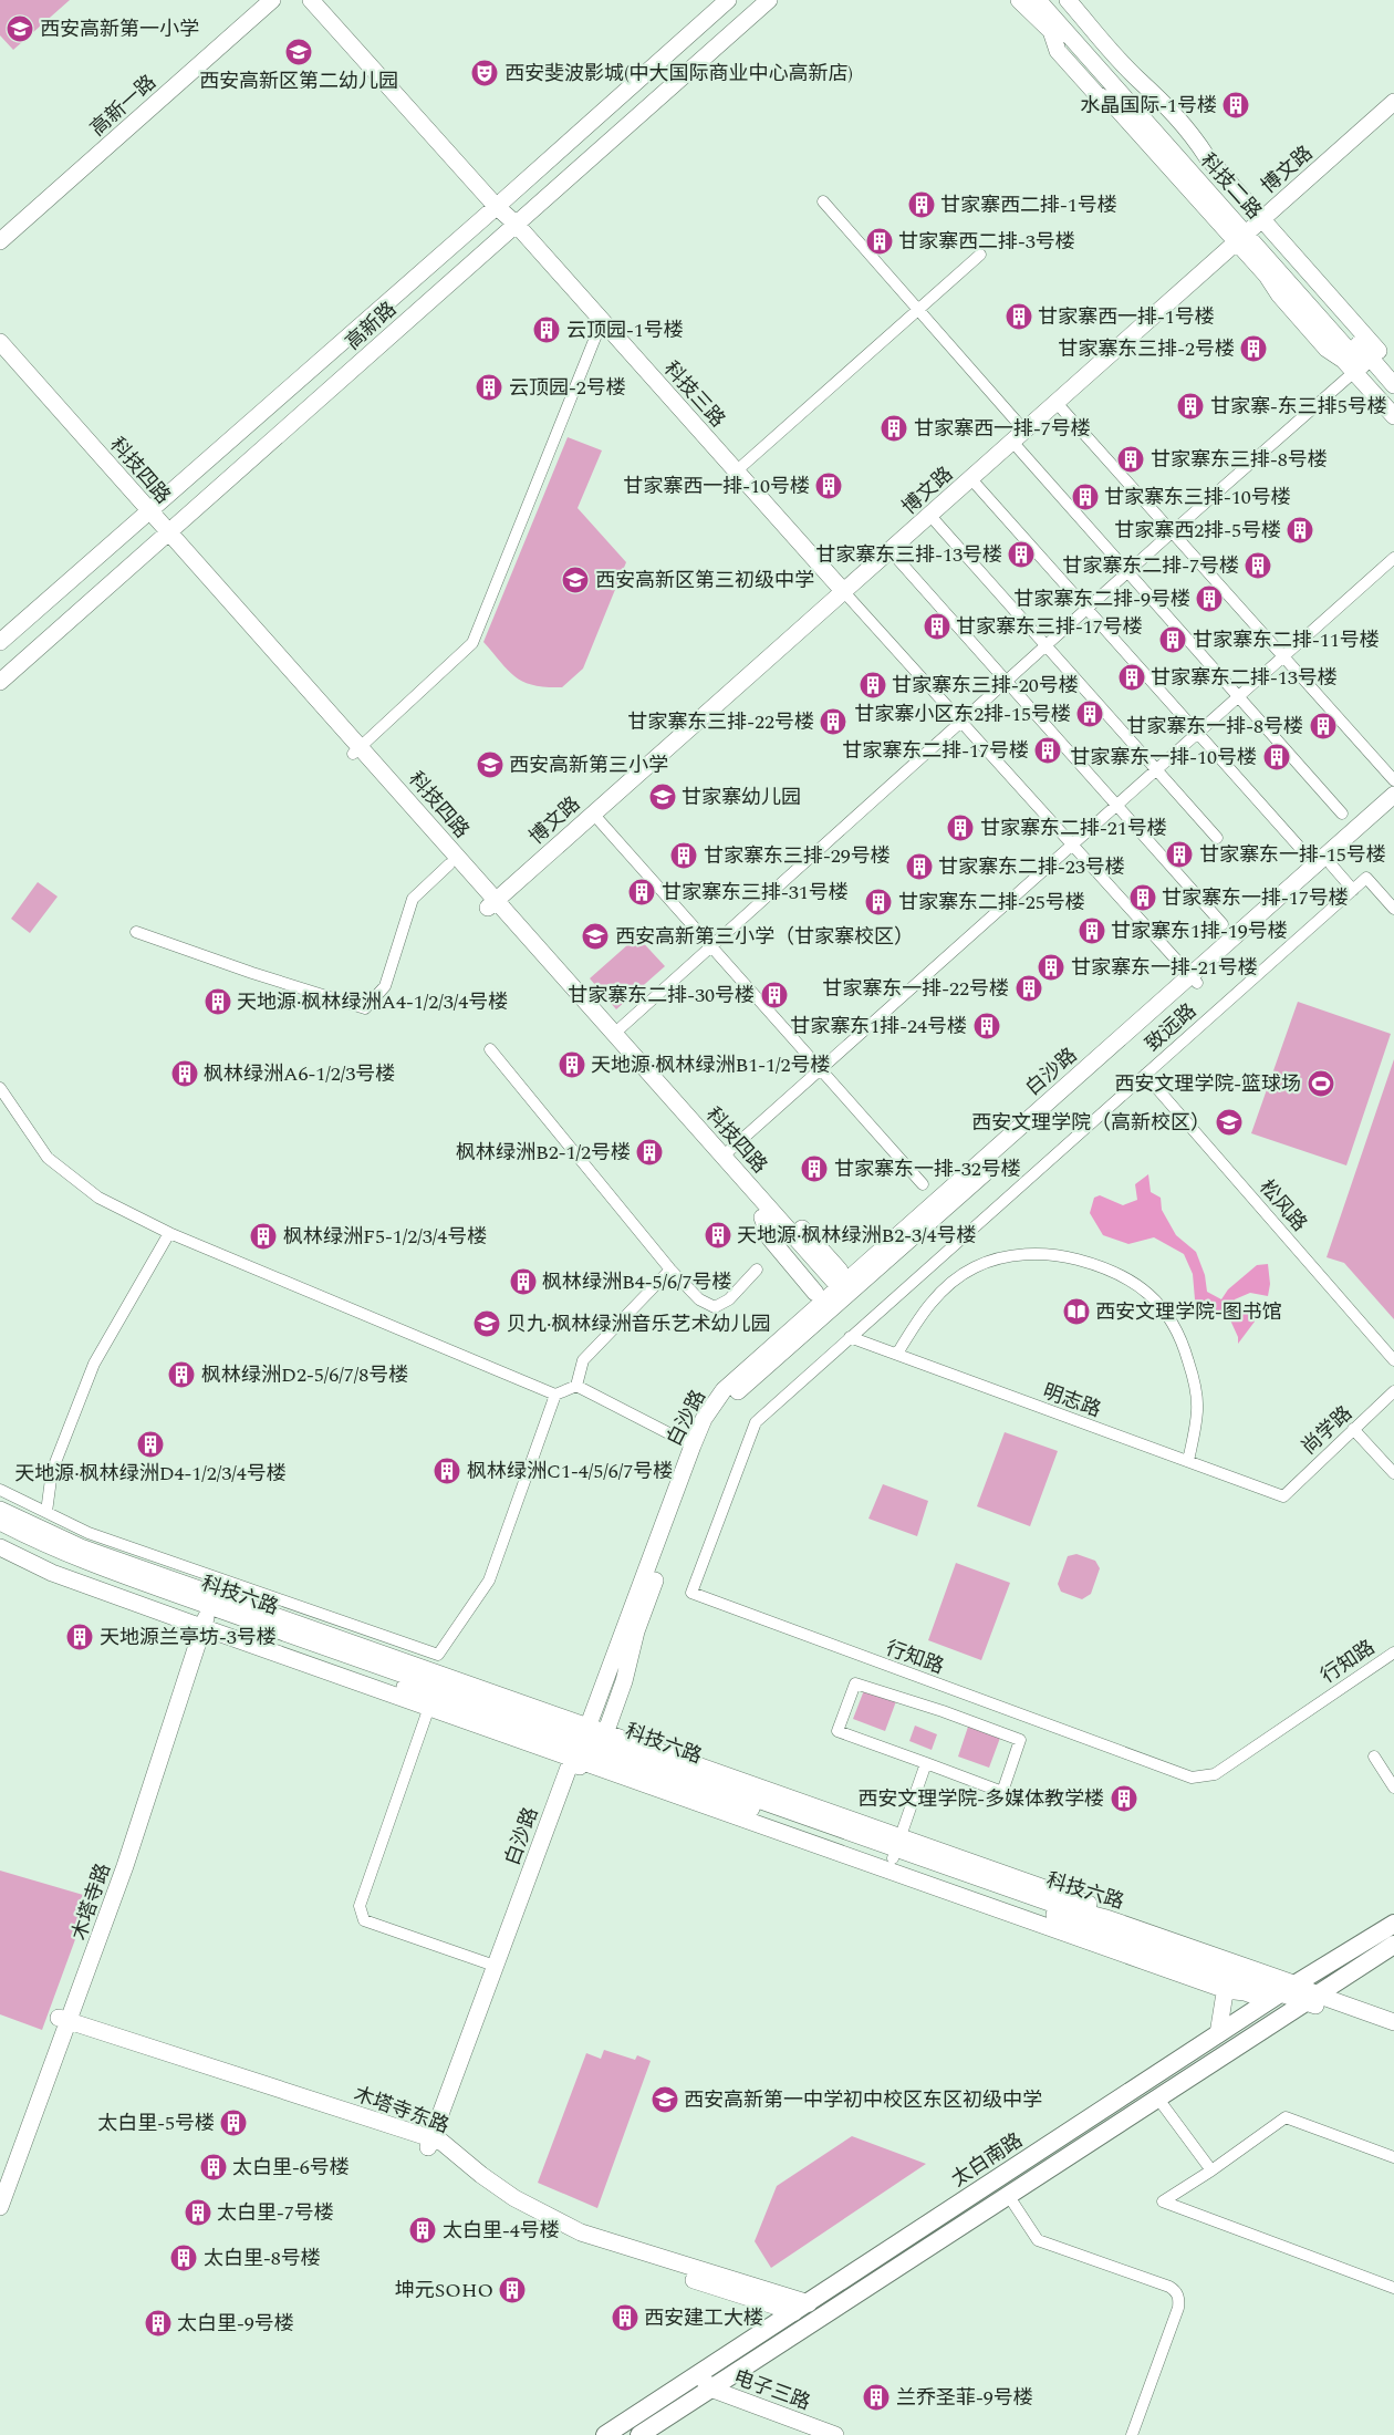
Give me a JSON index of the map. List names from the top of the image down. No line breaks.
{"streets":{"main road":["太白南路"],"street":["高新一路","博文路","科技二路","高新路","科技三路","科技四路","致远路","白沙路","松风路","明志路","尚学路","科技六路","行知路","木塔寺路","木塔寺东路","电子三路"]},"crossings":[["博文路","科技二路"],["博文路","科技三路"],["博文路","科技四路"],["高新路","科技三路"],["高新路","科技四路"],["科技四路","白沙路"],["致远路","松风路"],["致远路","明志路"],["致远路","行知路"],["白沙路","科技六路"],["白沙路","木塔寺东路"],["明志路","尚学路"],["明志路","行知路"],["科技六路","木塔寺路"],["科技六路","太白南路"],["木塔寺路","木塔寺东路"],["木塔寺东路","太白南路"],["太白南路","电子三路"]],"places":{"school or university":["西安高新第一小学","西安高新区第二幼儿园","西安高新区第三初级中学","西安高新第三小学","甘家寨幼儿园","西安高新第三小学（甘家寨校区）","西安文理学院（高新校区）","贝九·枫林绿洲音乐艺术幼儿园","西安高新第一中学初中校区东区初级中学"],"theatre":["西安斐波影城(中大国际商业中心高新店)"],"building":["水晶国际-1号楼","甘家寨西二排-1号楼","甘家寨西二排-3号楼","甘家寨西一排-1号楼","云顶园-1号楼","甘家寨东三排-2号楼","云顶园-2号楼","甘家寨-东三排5号楼","甘家寨西一排-7号楼","甘家寨东三排-8号楼","甘家寨西一排-10号楼","甘家寨东三排-10号楼","甘家寨西2排-5号楼","甘家寨东三排-13号楼","甘家寨东二排-7号楼","甘家寨东二排-9号楼","甘家寨东三排-17号楼","甘家寨东二排-11号楼","甘家寨东二排-13号楼","甘家寨东三排-20号楼","甘家寨小区东2排-15号楼","甘家寨东三排-22号楼","甘家寨东一排-8号楼","甘家寨东二排-17号楼","甘家寨东一排-10号楼","甘家寨东二排-21号楼","甘家寨东一排-15号楼","甘家寨东三排-29号楼","甘家寨东二排-23号楼","甘家寨东三排-31号楼","甘家寨东一排-17号楼","甘家寨东二排-25号楼","甘家寨东1排-19号楼","甘家寨东一排-21号楼","甘家寨东一排-22号楼","甘家寨东二排-30号楼","天地源·枫林绿洲A4-1/2/3/4号楼","甘家寨东1排-24号楼","天地源·枫林绿洲B1-1/2号楼","枫林绿洲A6-1/2/3号楼","枫林绿洲B2-1/2号楼","甘家寨东一排-32号楼","天地源·枫林绿洲B2-3/4号楼","枫林绿洲F5-1/2/3/4号楼","枫林绿洲B4-5/6/7号楼","枫林绿洲D2-5/6/7/8号楼","天地源·枫林绿洲D4-1/2/3/4号楼","枫林绿洲C1-4/5/6/7号楼","天地源兰亭坊-3号楼","西安文理学院-多媒体教学楼","太白里-5号楼","太白里-6号楼","太白里-7号楼","太白里-4号楼","太白里-8号楼","坤元SOHO","西安建工大楼","太白里-9号楼","兰乔圣菲-9号楼"],"sports":["西安文理学院-篮球场"],"library":["西安文理学院-图书馆"]}}
